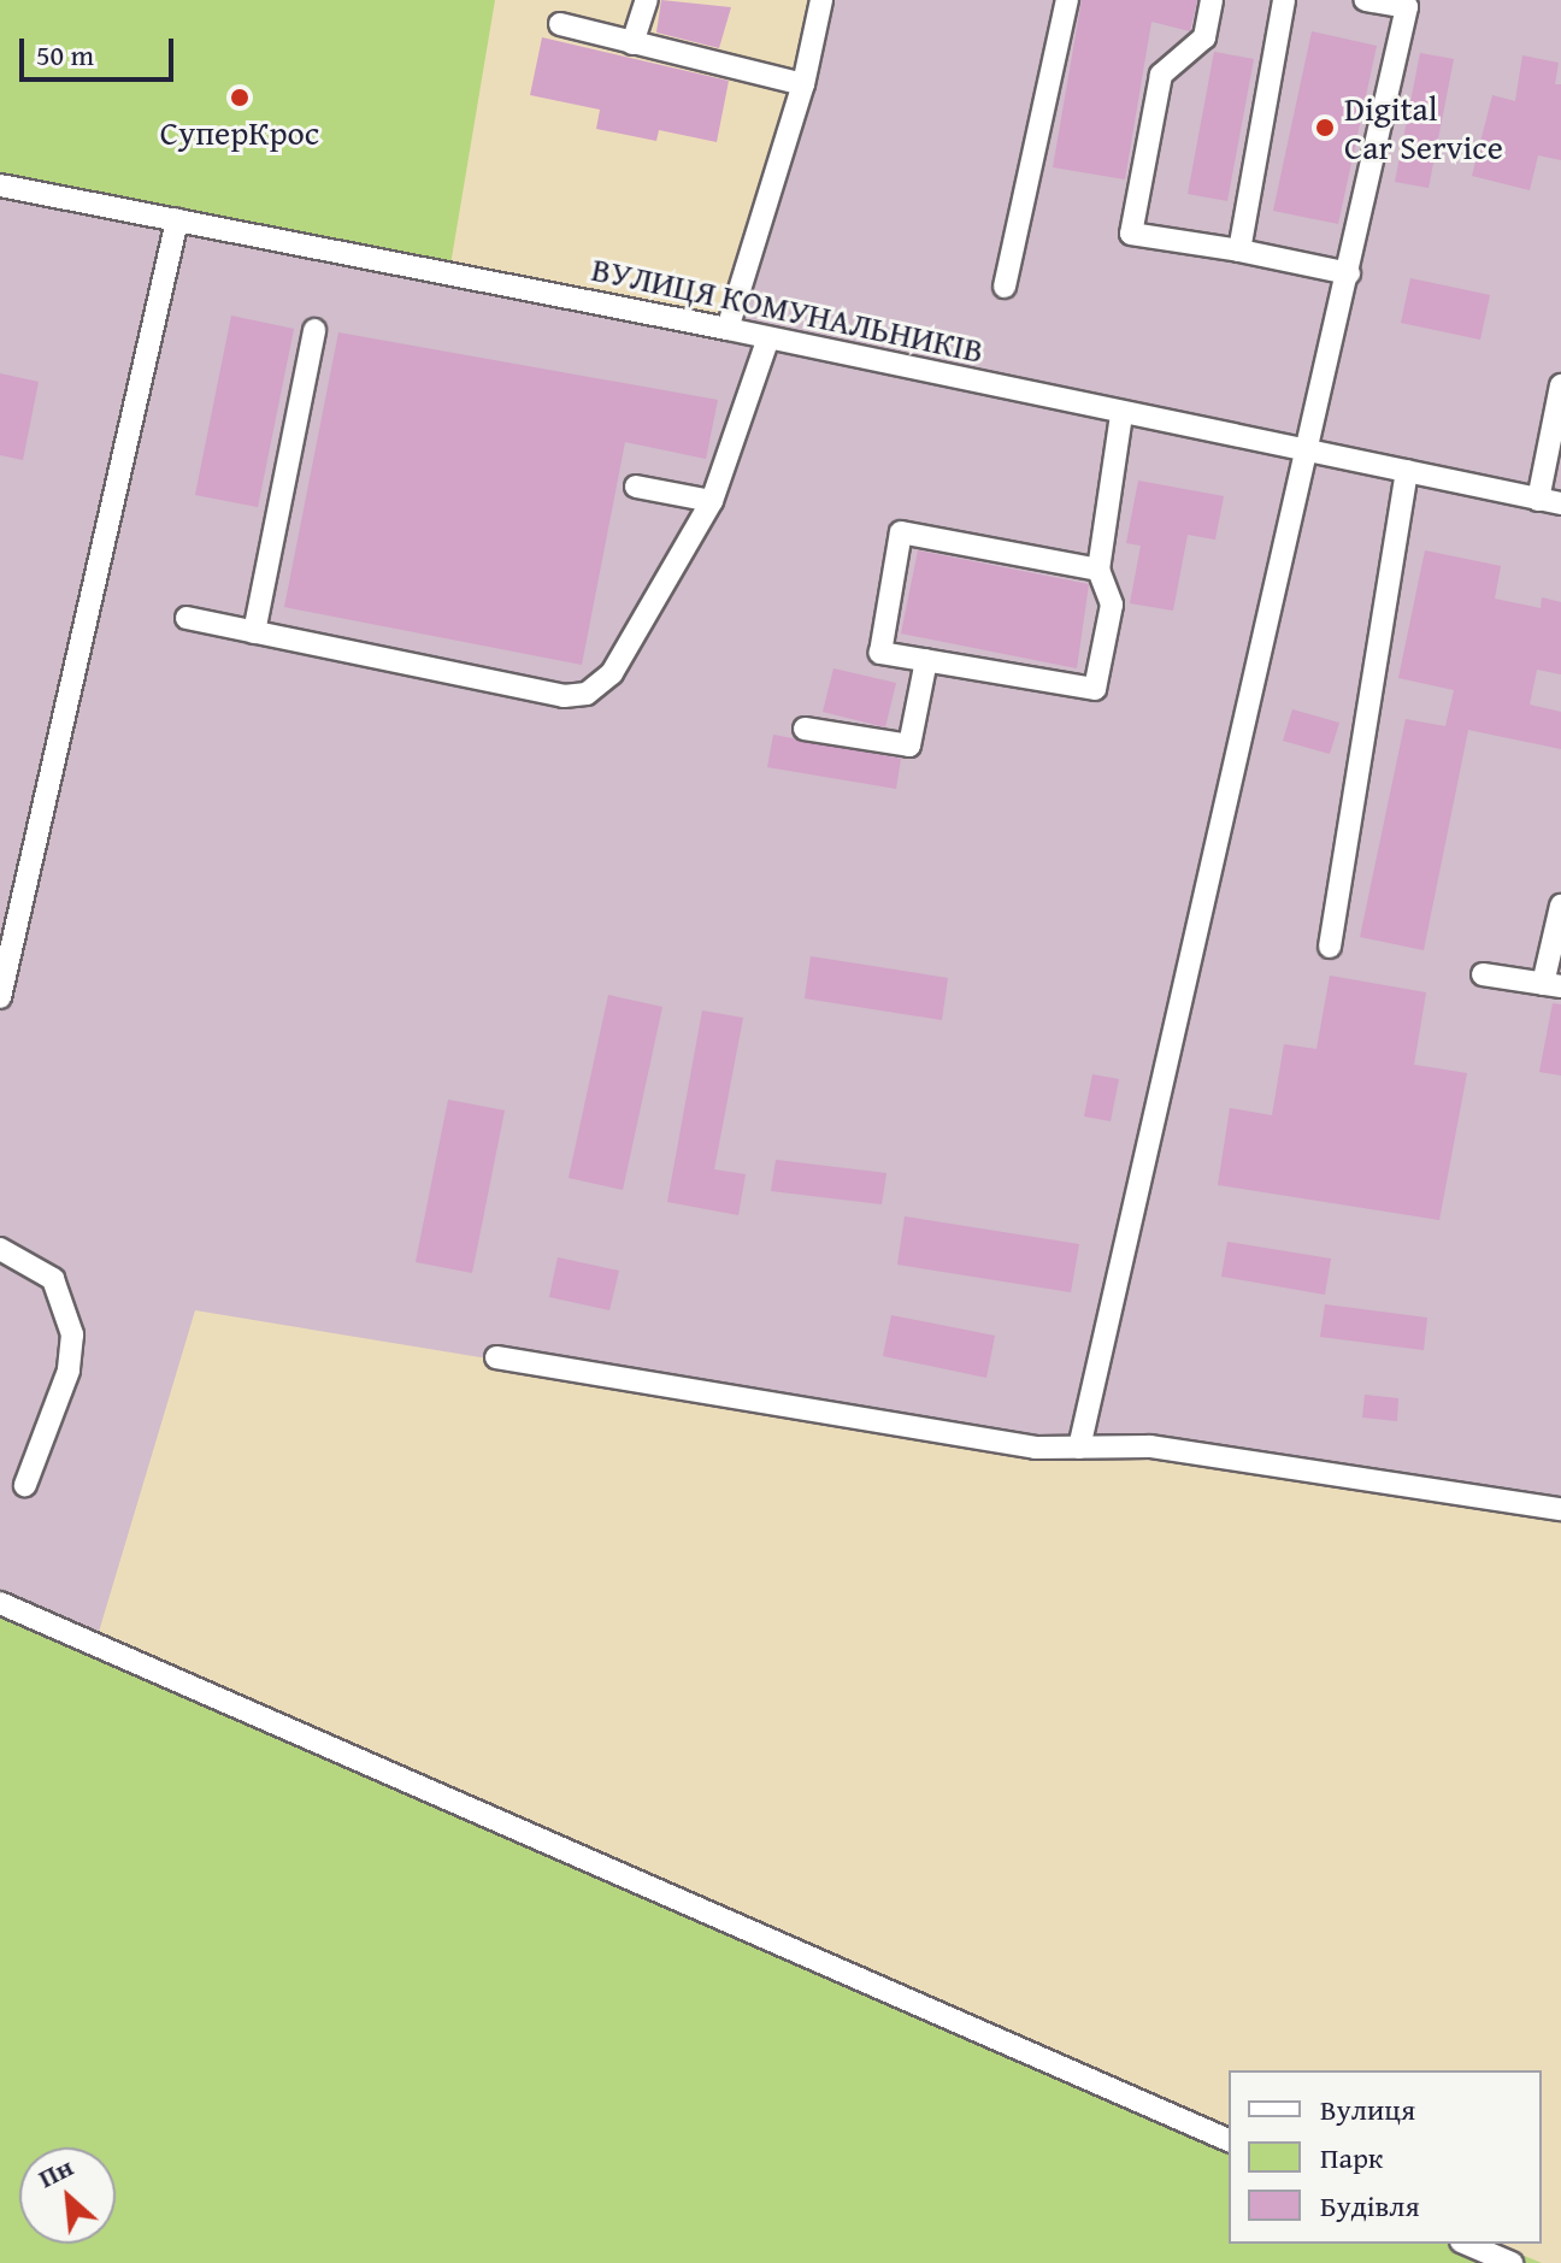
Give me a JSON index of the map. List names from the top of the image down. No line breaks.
{"streets":{"street":["ВУЛИЦЯ КОМУНАЛЬНИКІВ"]},"places":["СуперКрос","Digital Car Service"],"legend":["Вулиця","Парк","Будівля"],"scale_bar":"50 m","north":"top left"}
